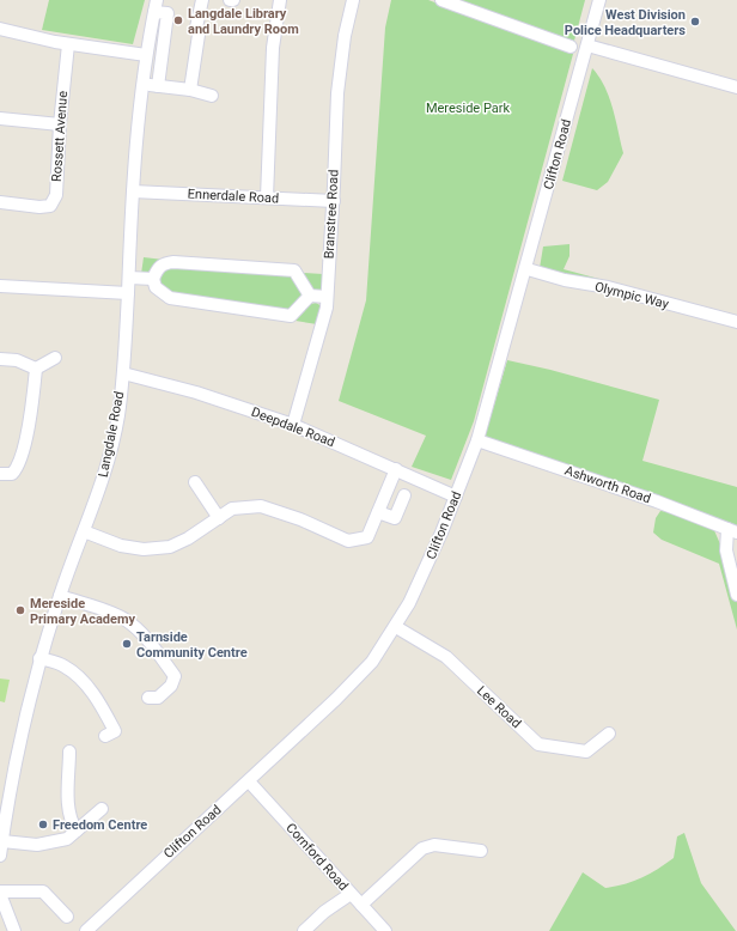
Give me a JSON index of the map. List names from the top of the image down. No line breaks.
{"streets":{"street":["Rossett Avenue","Clifton Road","Ennerdale Road","Branstree Road","Olympic Way","Deepdale Road","Langdale Road","Ashworth Road","Lee Road","Cornford Road"]},"crossings":[["Clifton Road","Olympic Way"],["Clifton Road","Deepdale Road"],["Clifton Road","Ashworth Road"],["Clifton Road","Lee Road"],["Clifton Road","Cornford Road"],["Ennerdale Road","Branstree Road"],["Ennerdale Road","Langdale Road"],["Branstree Road","Deepdale Road"],["Deepdale Road","Langdale Road"]],"parks":["Mereside Park"],"places":["Langdale Library and Laundry Room","West Division Police Headquarters","Mereside Primary Academy","Tarnside Community Centre","Freedom Centre"]}
